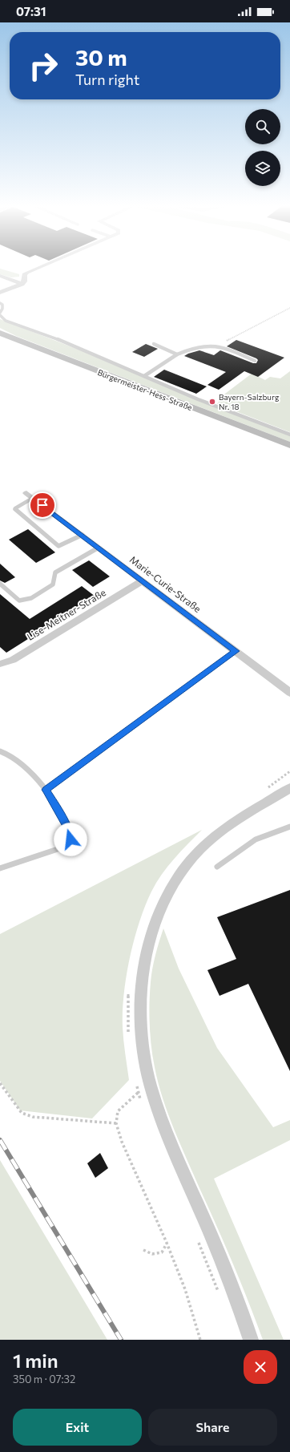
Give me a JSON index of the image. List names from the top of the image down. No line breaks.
{"streets":{"main road":["Bürgermeister-Hess-Straße"],"street":["Marie-Curie-Straße","Lise-Meitner-Straße"]},"crossings":[["Marie-Curie-Straße","Lise-Meitner-Straße"]],"places":["Bayern-Salzburg Nr. 18"],"page":{"status":"07:31","turn":["30 m","Turn right"],"heading":["1 min","350 m · 07:32"],"buttons":["Exit","Share"]}}
